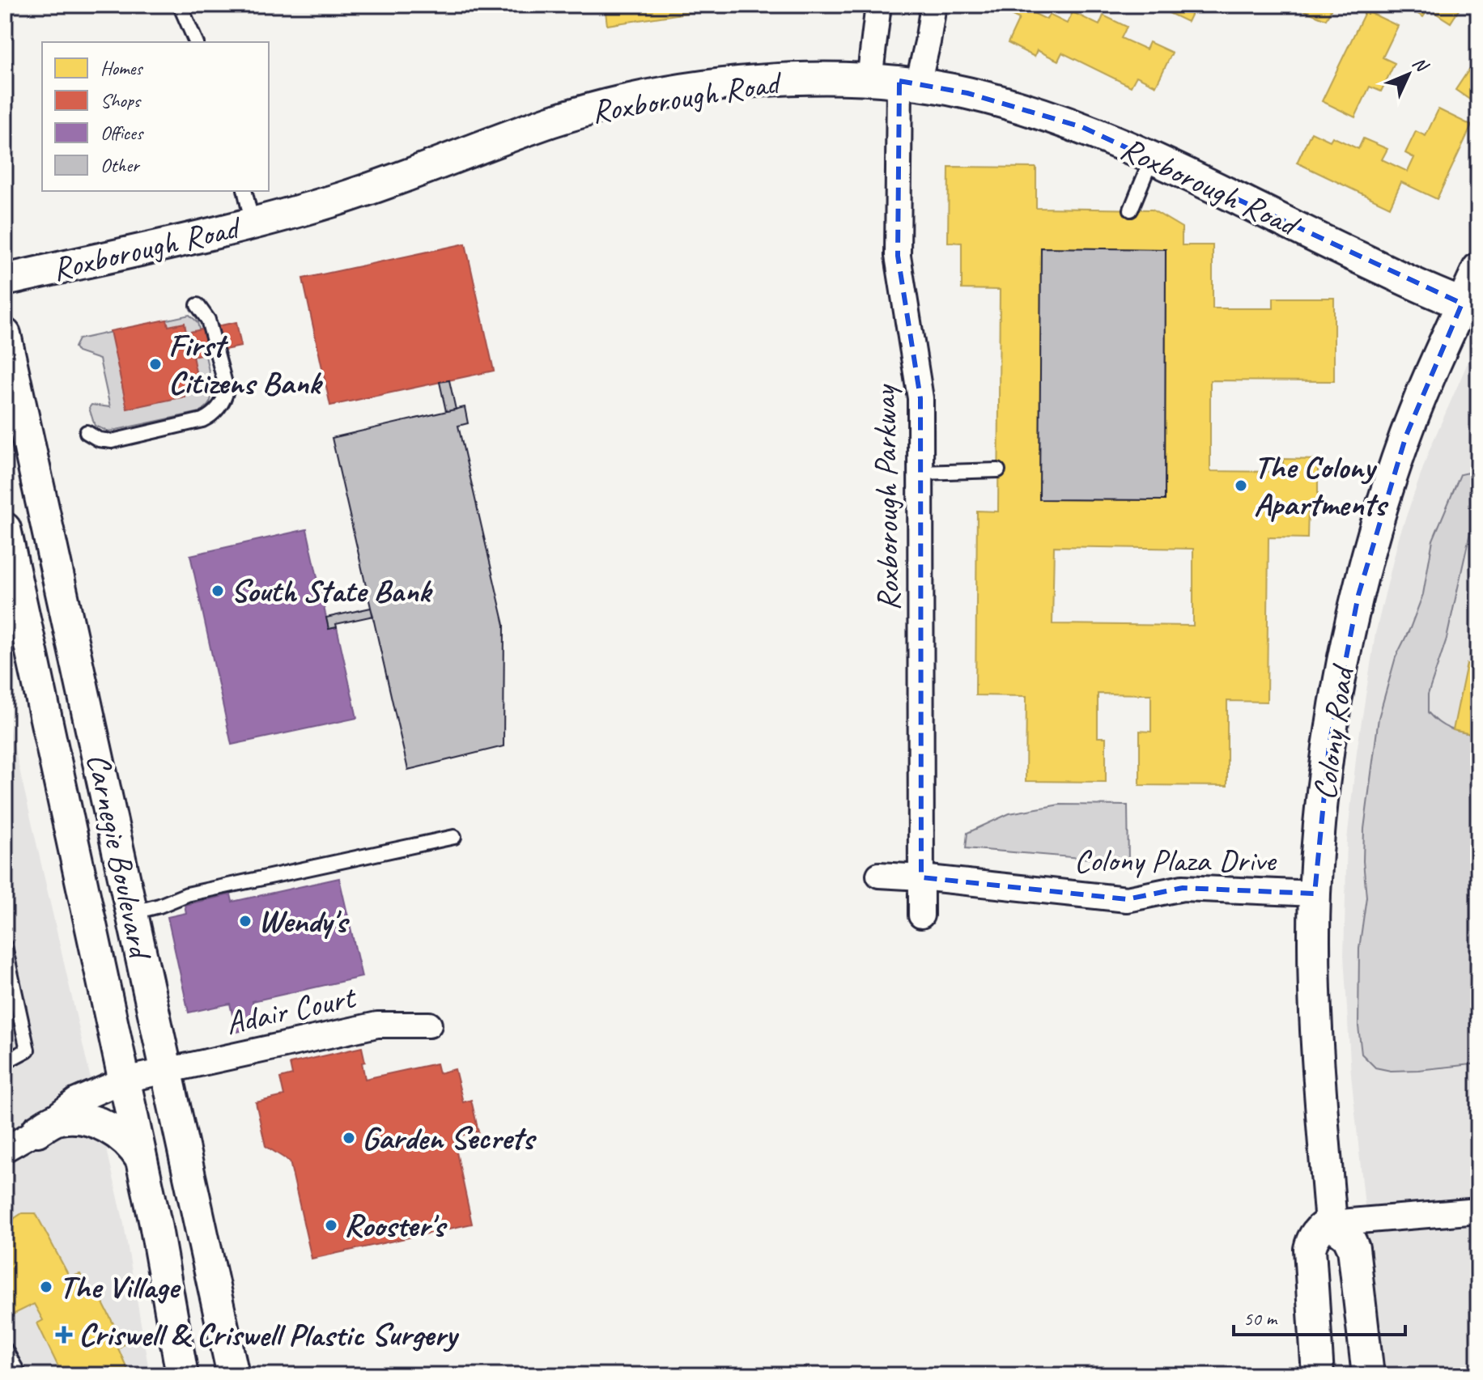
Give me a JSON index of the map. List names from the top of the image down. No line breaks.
{"streets":{"street":["Roxborough Road","Roxborough Parkway","Colony Road","Carnegie Boulevard","Colony Plaza Drive","Adair Court"]},"crossings":[["Roxborough Road","Roxborough Parkway"],["Roxborough Road","Colony Road"],["Roxborough Parkway","Colony Plaza Drive"],["Colony Road","Colony Plaza Drive"],["Carnegie Boulevard","Adair Court"]],"places":{"other":["First Citizens Bank","The Colony Apartments","South State Bank","Wendy's","Garden Secrets","Rooster's","The Village"],"health":["Criswell & Criswell Plastic Surgery"]},"legend":["Homes","Shops","Offices","Other"],"scale_bar":"50 m","north":"top right"}
